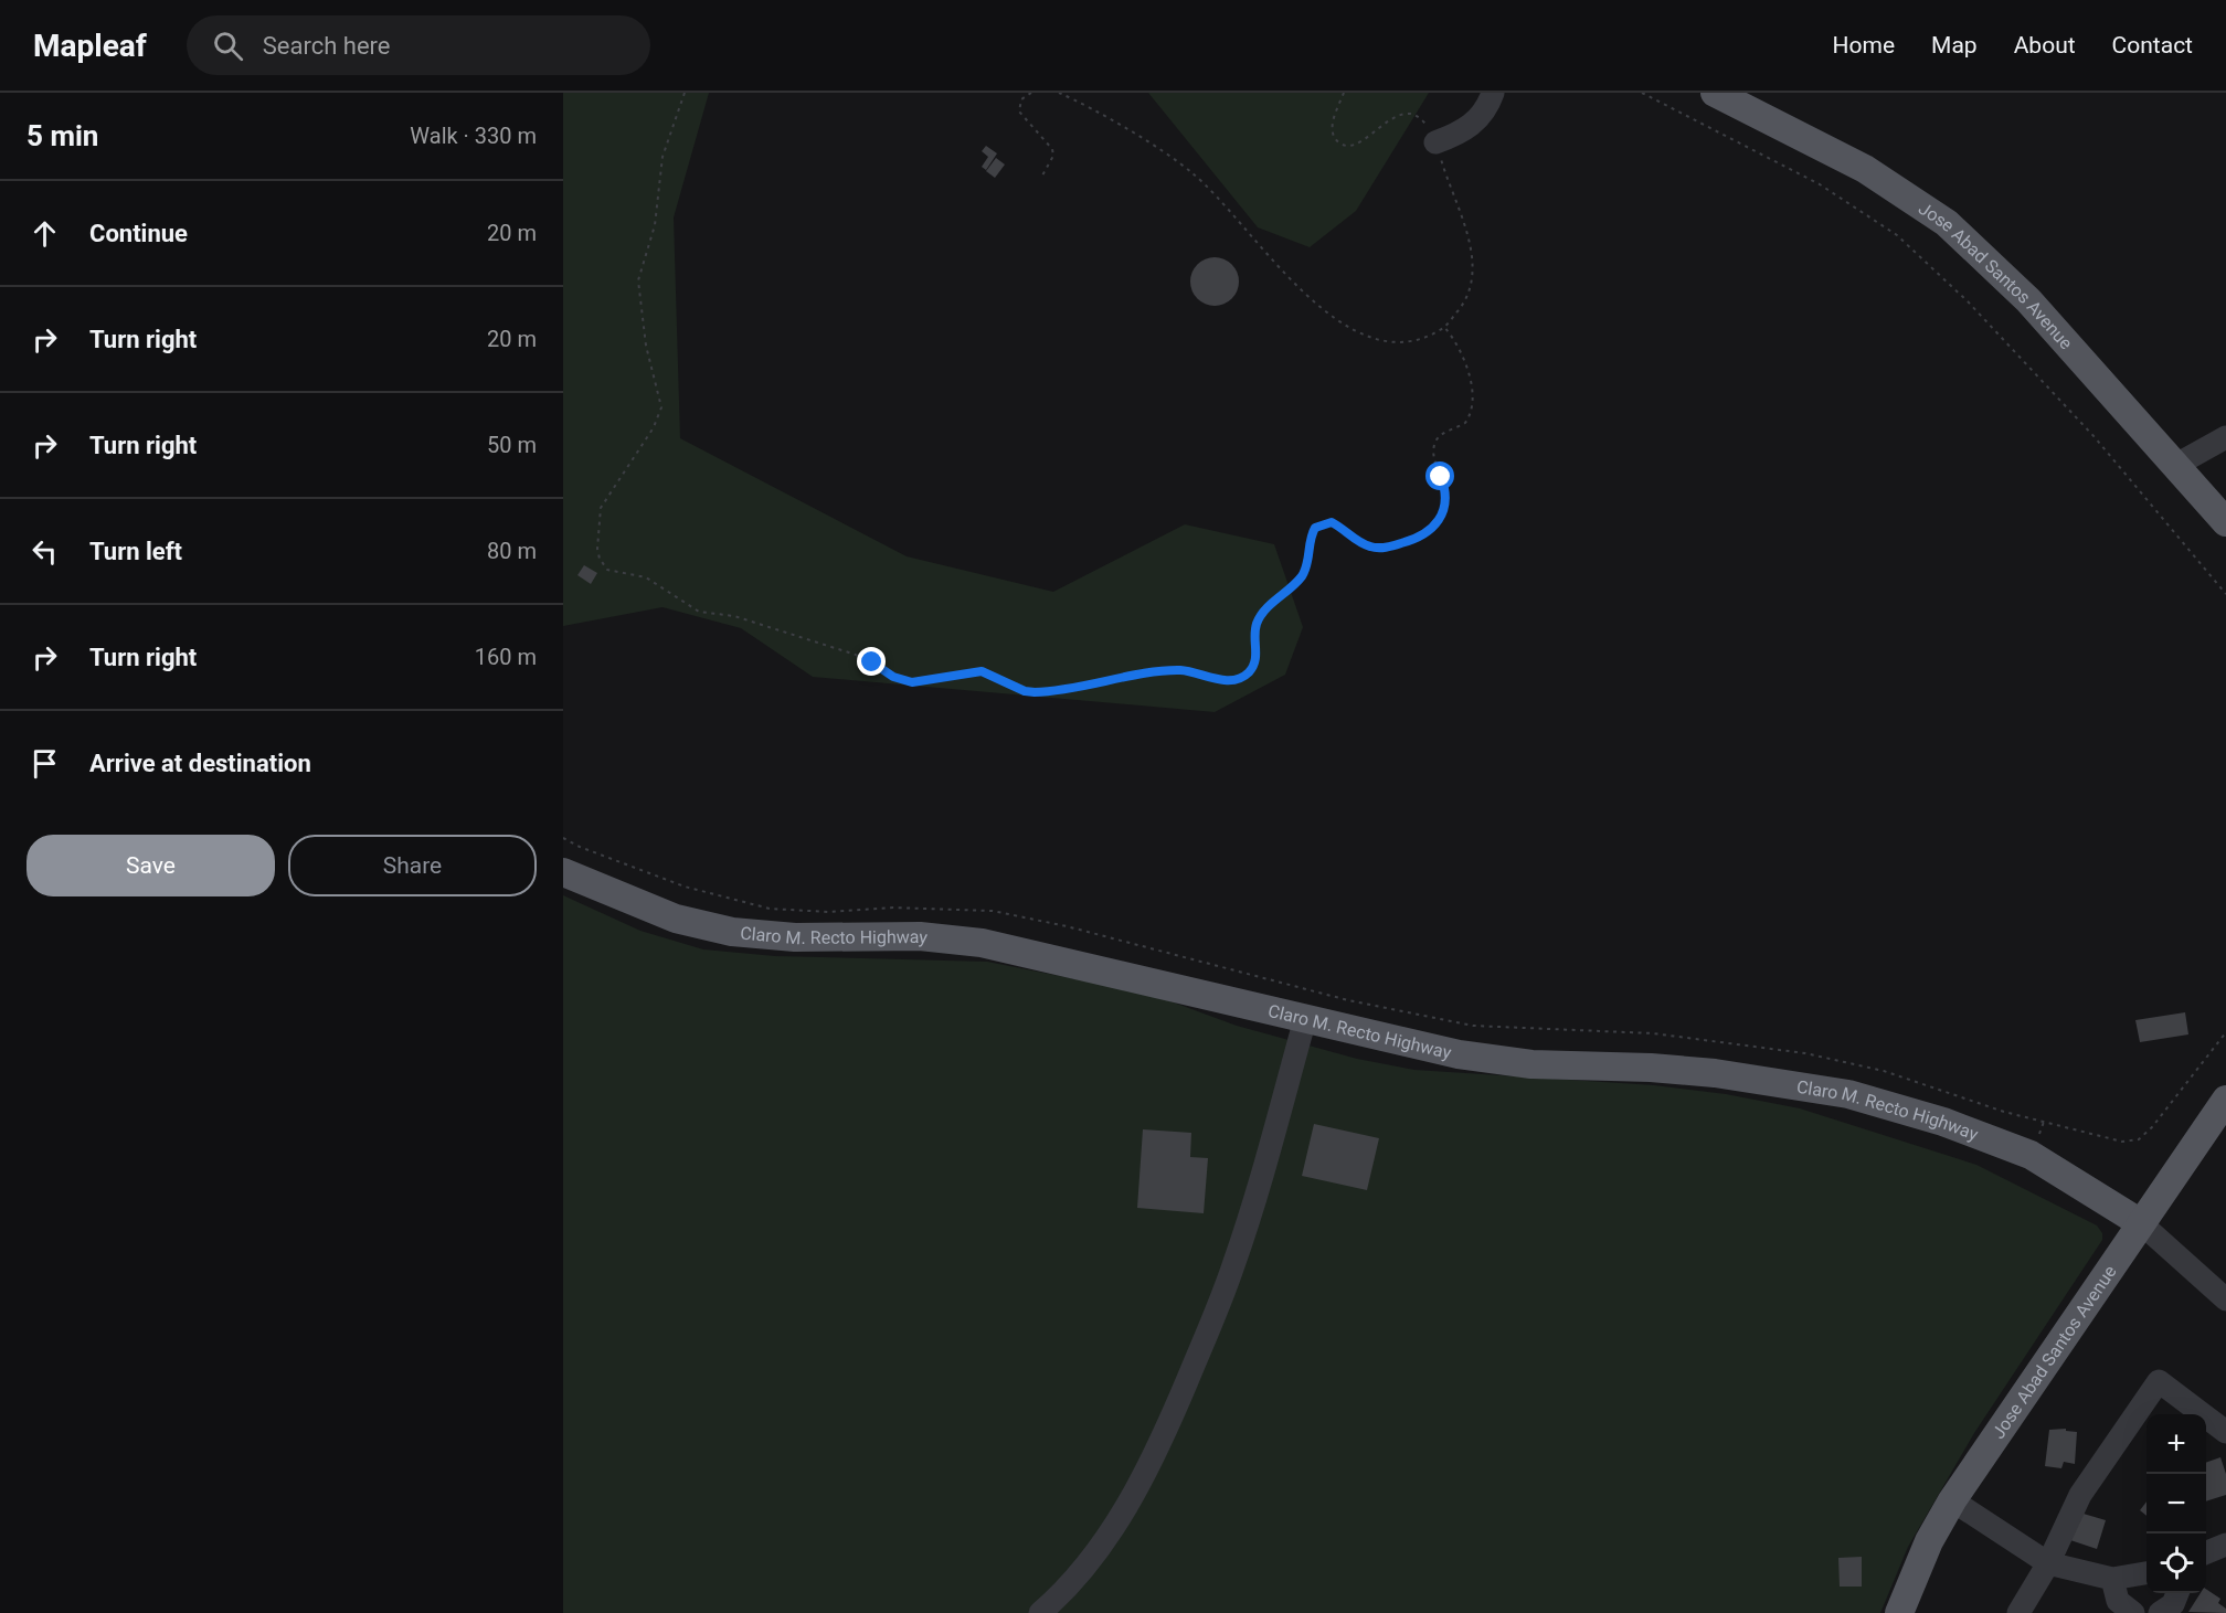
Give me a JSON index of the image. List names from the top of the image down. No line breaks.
{"streets":{"main road":["Jose Abad Santos Avenue","Claro M. Recto Highway"]},"crossings":[["Jose Abad Santos Avenue","Claro M. Recto Highway"]],"page":{"header":"Mapleaf","search":"Search here","nav":["Home","Map","About","Contact"],"heading":["5 min","Walk · 330 m"],"list":[["Continue","20 m"],["Turn right","20 m"],["Turn right","50 m"],["Turn left","80 m"],["Turn right","160 m"],"Arrive at destination"],"buttons":["Save","Share"],"map_buttons":["+","−"]}}
